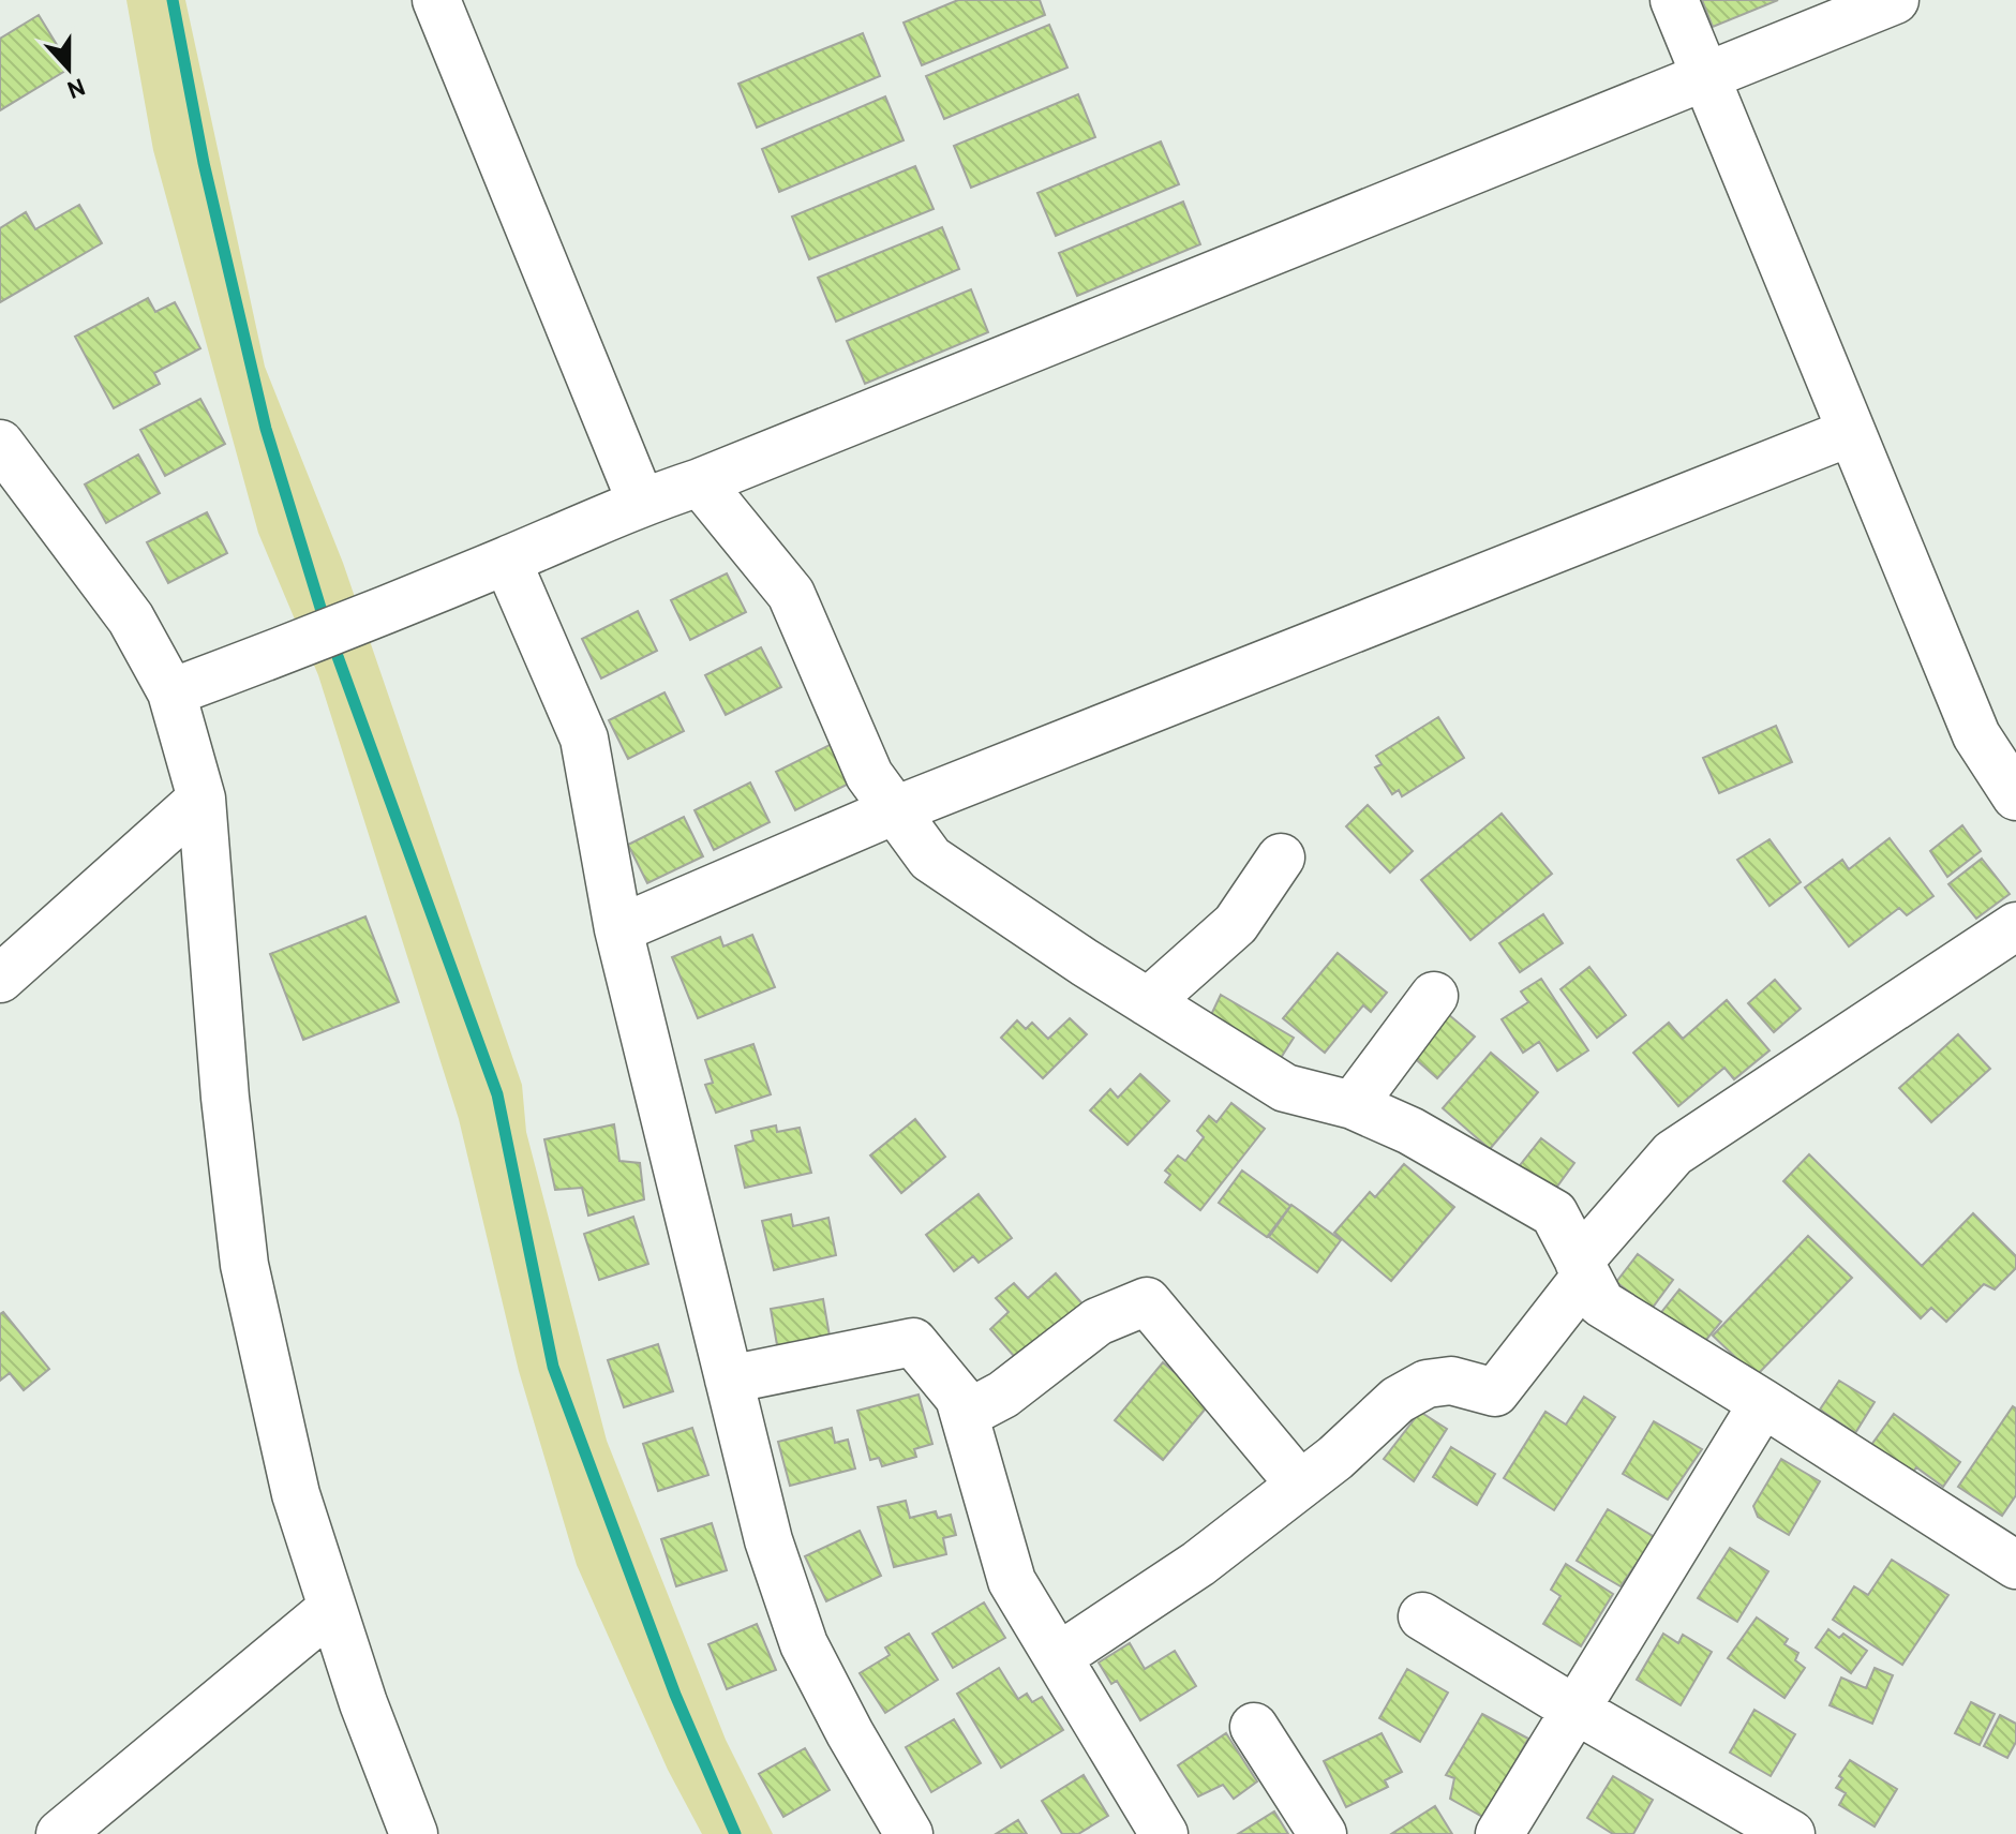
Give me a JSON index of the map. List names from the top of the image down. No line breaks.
{"north":"bottom"}
